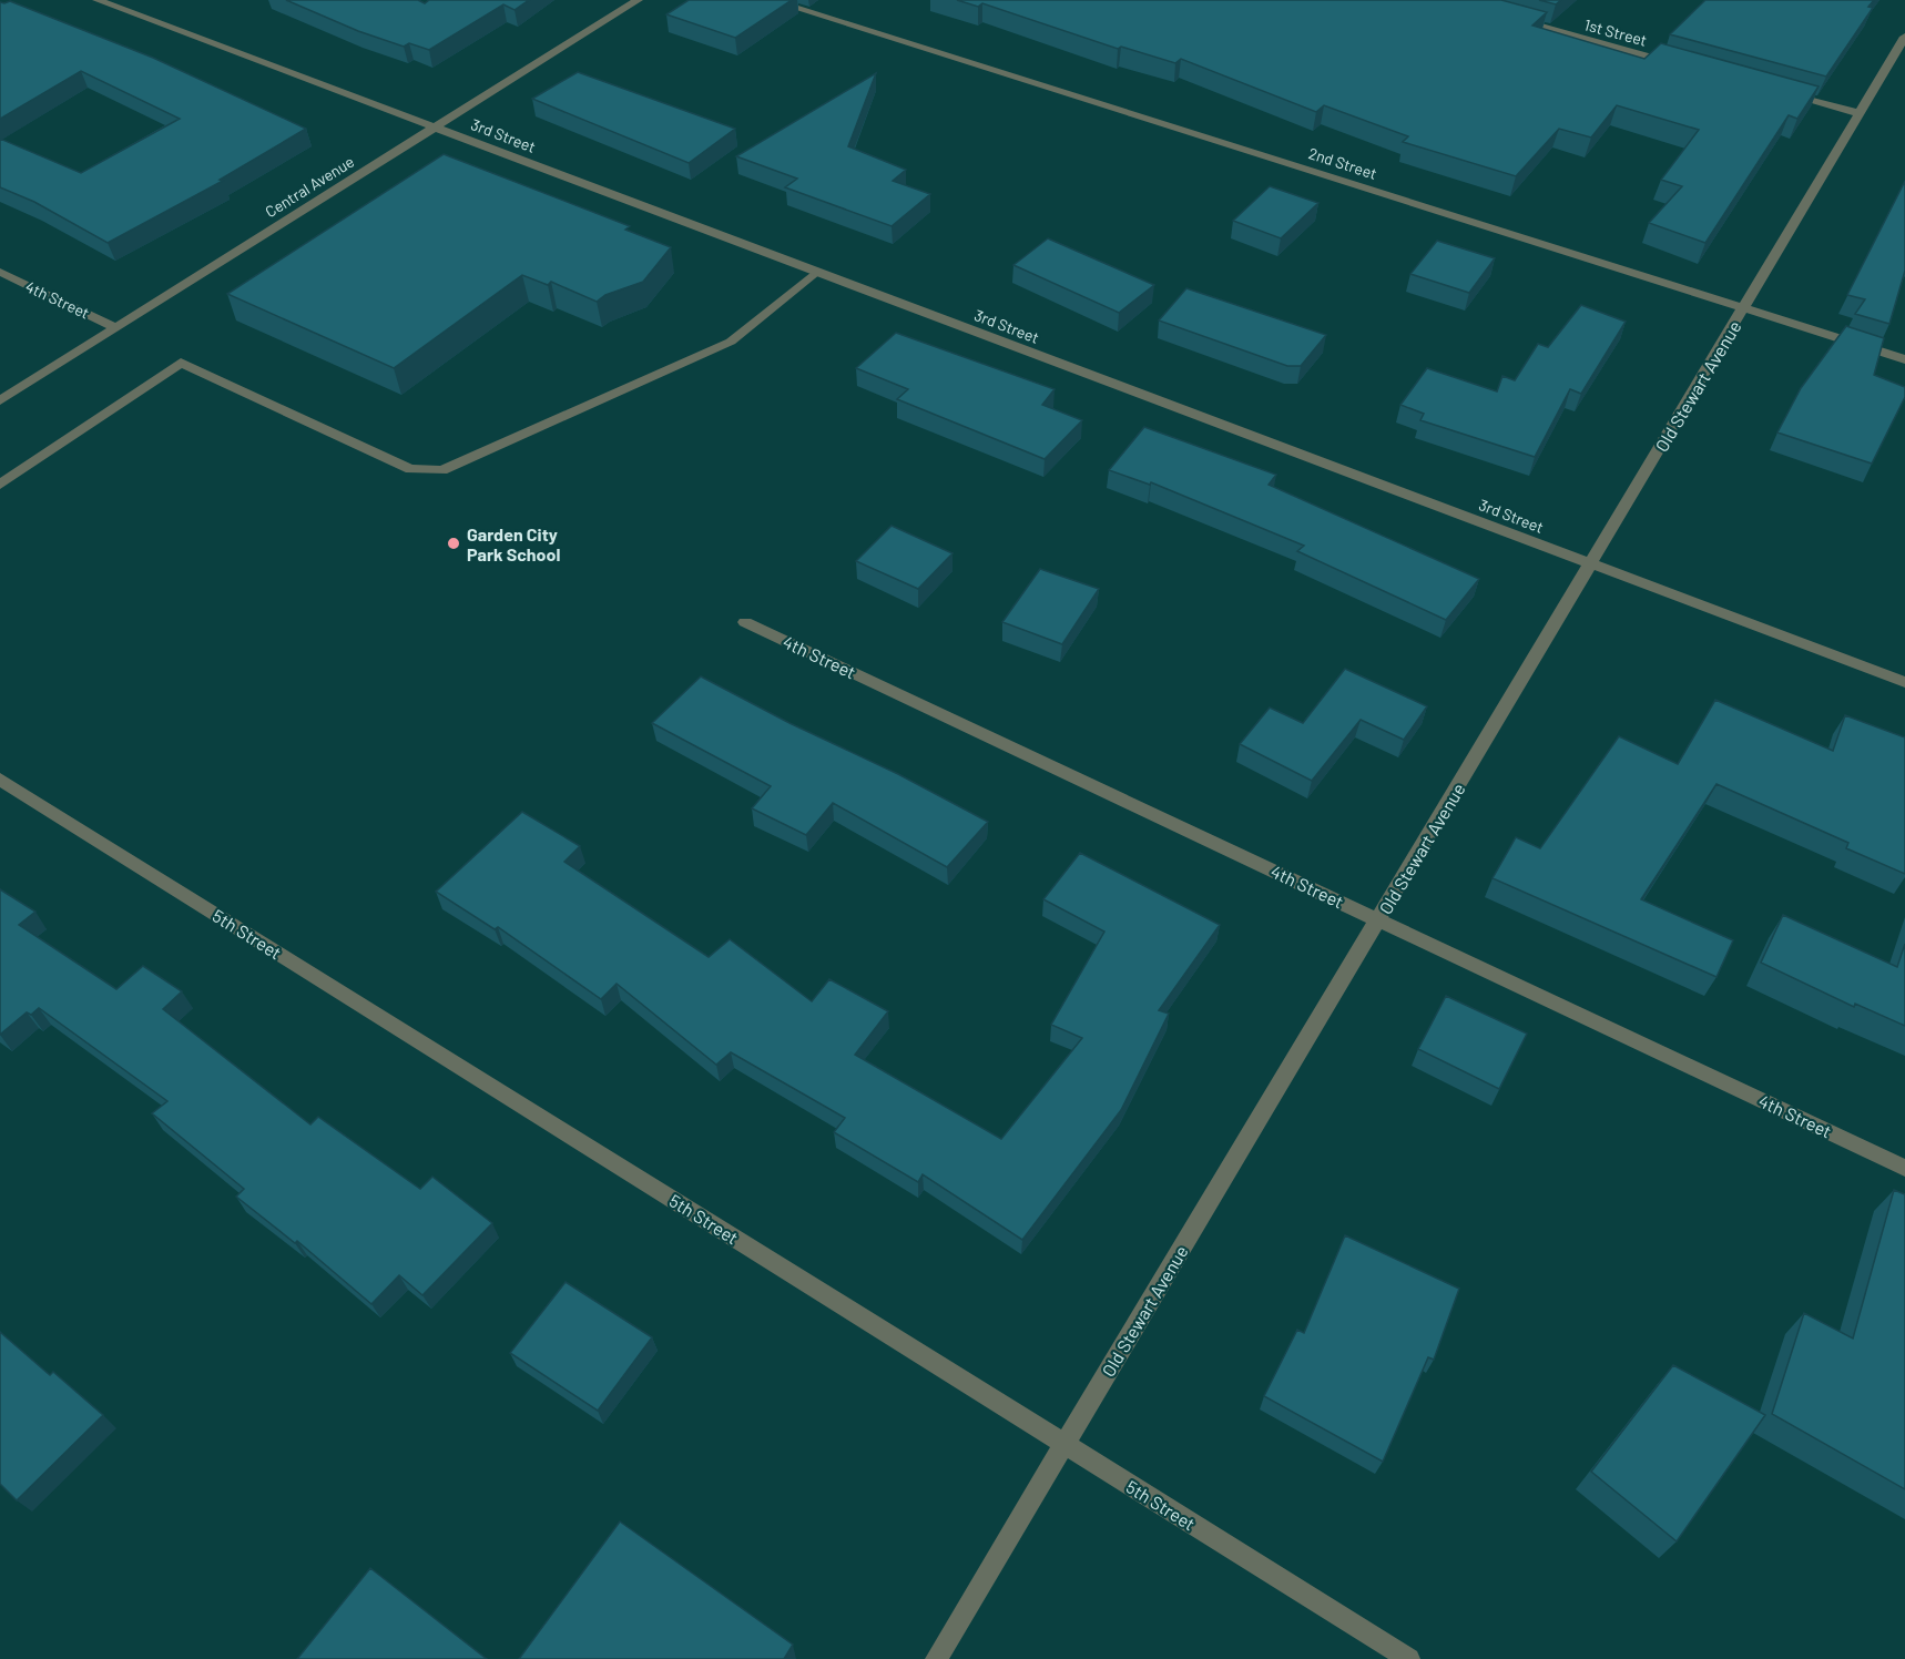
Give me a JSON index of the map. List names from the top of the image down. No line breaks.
{"streets":{"street":["1st Street","3rd Street","2nd Street","Central Avenue","4th Street","Old Stewart Avenue","5th Street"]},"crossings":[["3rd Street","Central Avenue"],["3rd Street","Old Stewart Avenue"],["2nd Street","Old Stewart Avenue"],["Central Avenue","4th Street"],["4th Street","Old Stewart Avenue"],["Old Stewart Avenue","5th Street"]],"places":["Garden City Park School"]}
